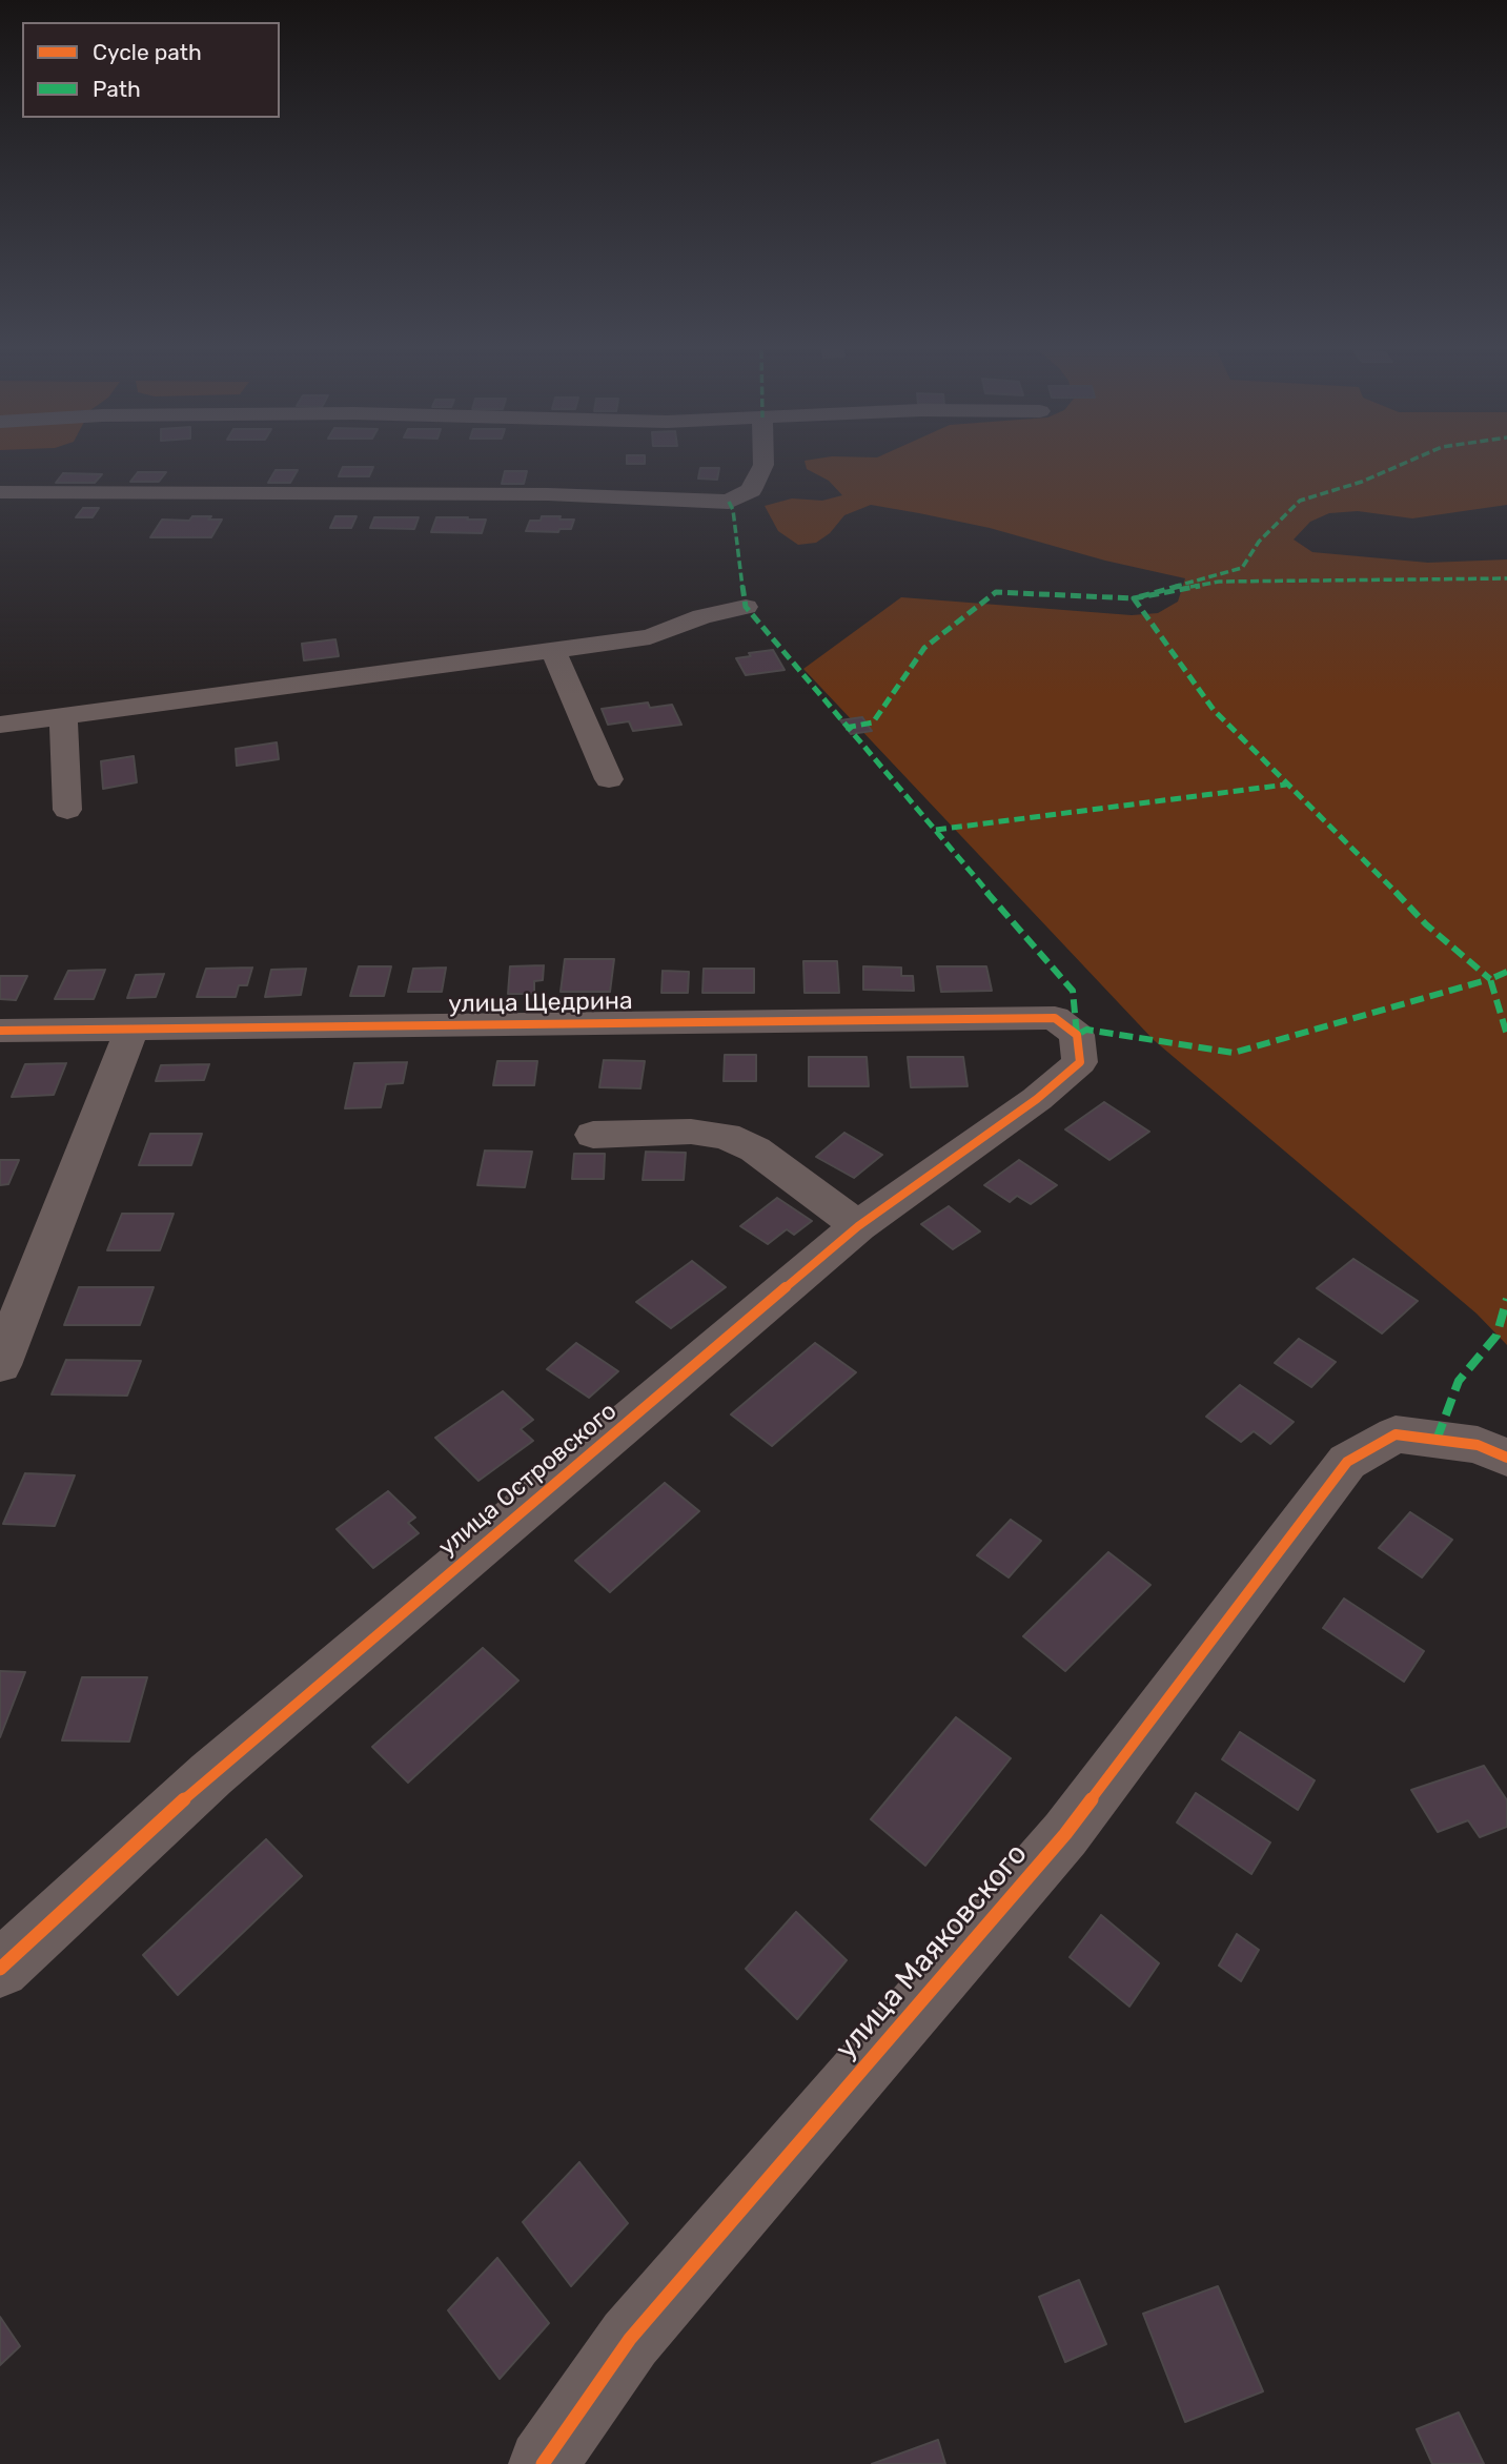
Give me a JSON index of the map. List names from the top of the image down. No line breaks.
{"streets":{"street":["улица Щедрина","улица Островского","улица Маяковского"]},"crossings":[["улица Щедрина","улица Островского"]],"legend":["Cycle path","Path"]}
